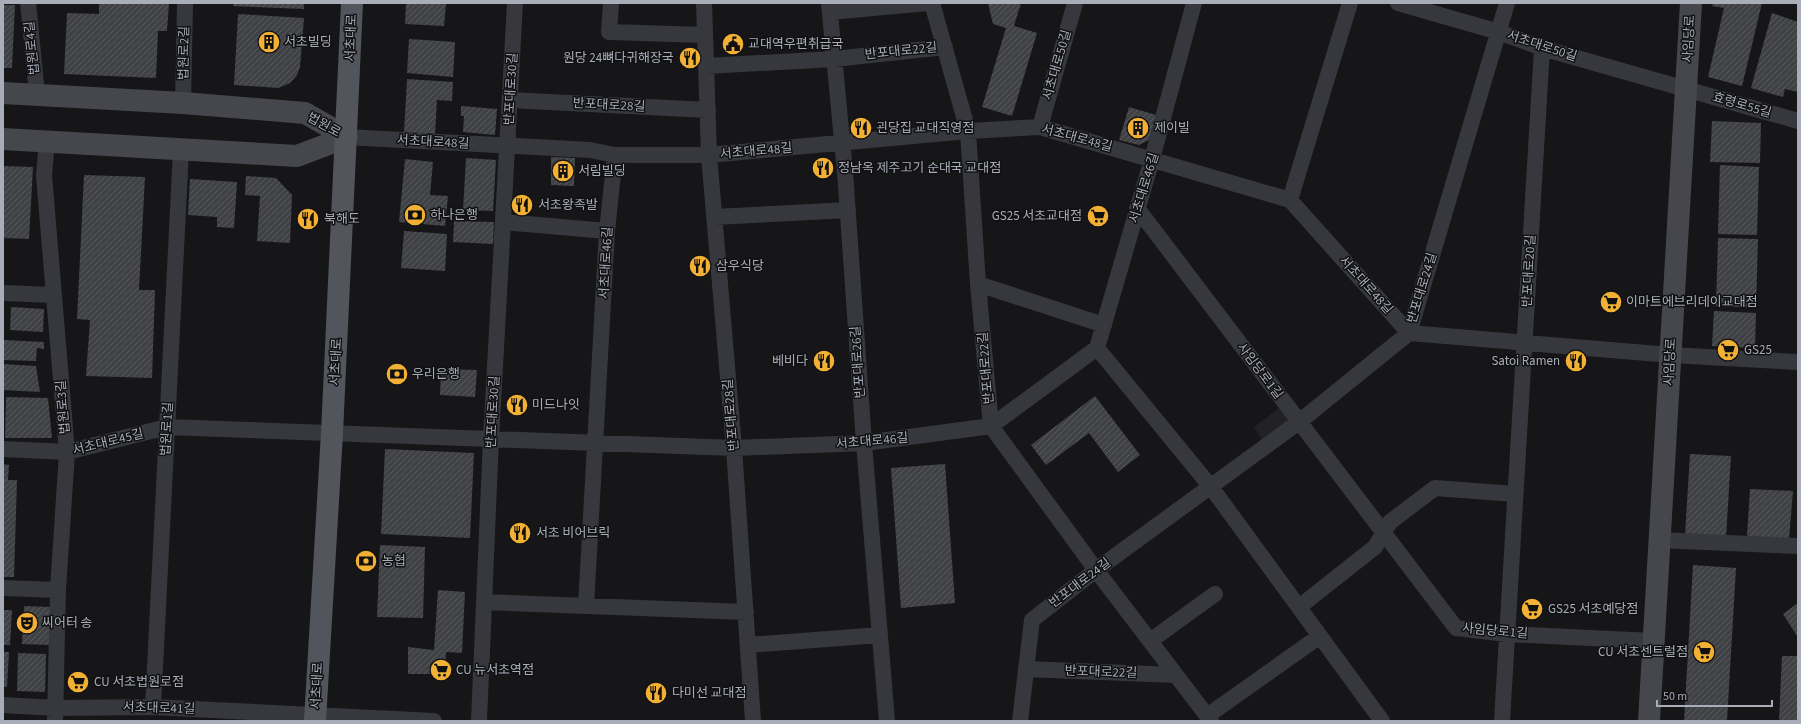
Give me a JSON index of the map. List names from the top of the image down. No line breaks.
{"streets":{"main road":["서초대로","사임당로","법원로"],"street":["서초대로50길","법원로4길","반포대로22길","법원로2길","반포대로30길","반포대로28길","효령로55길","서초대로48길","서초대로46길","반포대로20길","반포대로24길","반포대로26길","사임당로1길","법원로3길","법원로1길","서초대로45길","서초대로41길"]},"crossings":[["서초대로","법원로"],["서초대로","서초대로48길"],["서초대로","서초대로46길"],["서초대로","서초대로45길"],["서초대로","서초대로41길"],["사임당로","서초대로50길"],["사임당로","효령로55길"],["사임당로","사임당로1길"],["서초대로50길","효령로55길"],["서초대로50길","서초대로48길"],["서초대로50길","반포대로20길"],["서초대로50길","반포대로24길"],["법원로4길","법원로"],["반포대로22길","반포대로28길"],["반포대로22길","서초대로48길"],["반포대로22길","서초대로46길"],["반포대로22길","반포대로24길"],["반포대로22길","반포대로26길"],["법원로2길","법원로"],["반포대로30길","반포대로28길"],["반포대로30길","서초대로48길"],["반포대로30길","서초대로46길"],["반포대로28길","서초대로48길"],["반포대로28길","서초대로46길"],["법원로","서초대로48길"],["법원로","법원로3길"],["법원로","법원로1길"],["서초대로48길","서초대로46길"],["서초대로48길","반포대로24길"],["서초대로48길","반포대로26길"],["서초대로46길","반포대로26길"],["서초대로46길","사임당로1길"],["서초대로46길","서초대로45길"],["반포대로20길","사임당로1길"],["반포대로24길","사임당로1길"],["법원로3길","서초대로45길"],["법원로3길","서초대로41길"],["법원로1길","서초대로45길"],["법원로1길","서초대로41길"]],"places":{"building":["서초빌딩","제이빌","서림빌딩"],"public building":["교대역우편취급국"],"restaurant":["원당 24뼈다귀해장국","괸당집 교대직영점","정남옥 제주고기 순대국 교대점","서초왕족발","북해도","삼우식당","베비다","Satoi Ramen","미드나잇","서초 비어브릭","다미선 교대점"],"bank":["하나은행","우리은행","농협"],"supermarket":["GS25 서초교대점","이마트에브리데이교대점","GS25","GS25 서초예당점","CU 서초센트럴점","CU 뉴서초역점","CU 서초법원로점"],"theatre":["씨어터 송"]},"scale_bar":"50 m"}
